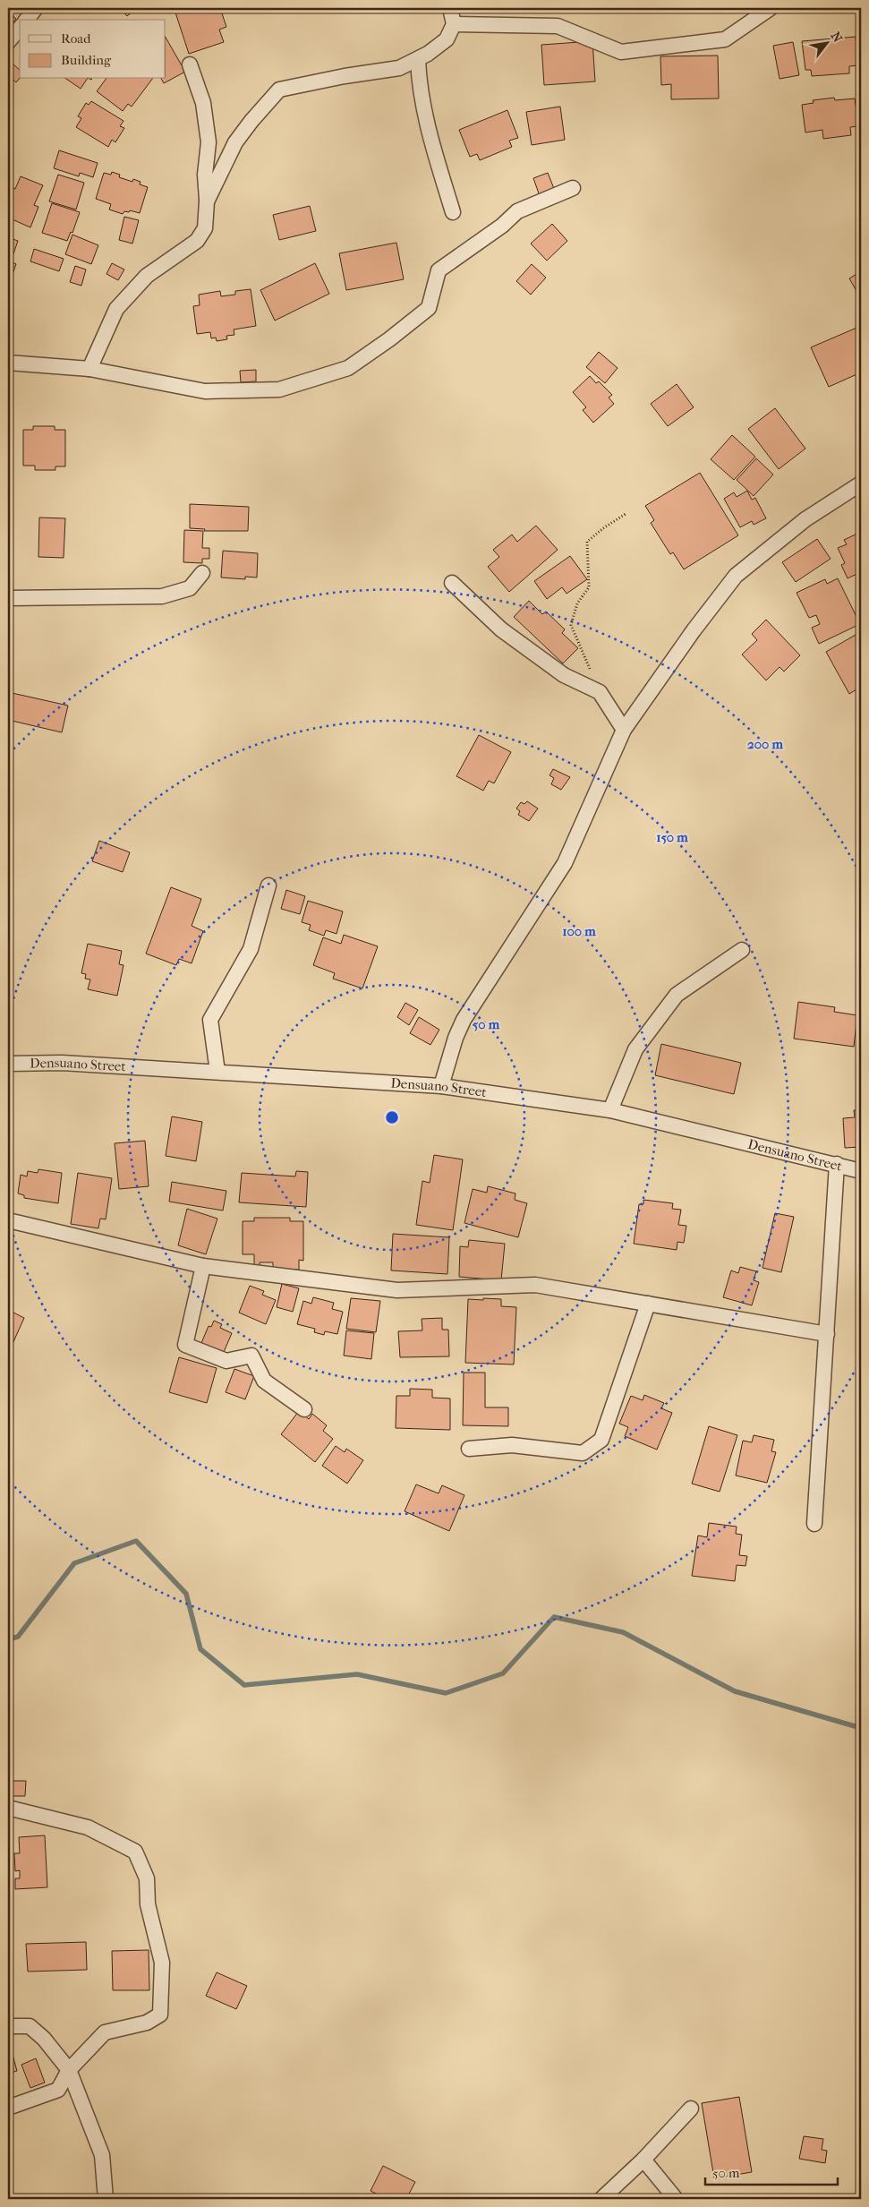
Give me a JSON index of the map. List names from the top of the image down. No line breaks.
{"streets":{"street":["Densuano Street"]},"legend":["Road","Building"],"scale_bar":"50 m","north":"top right","rings":["200 m","150 m","100 m","50 m"]}
